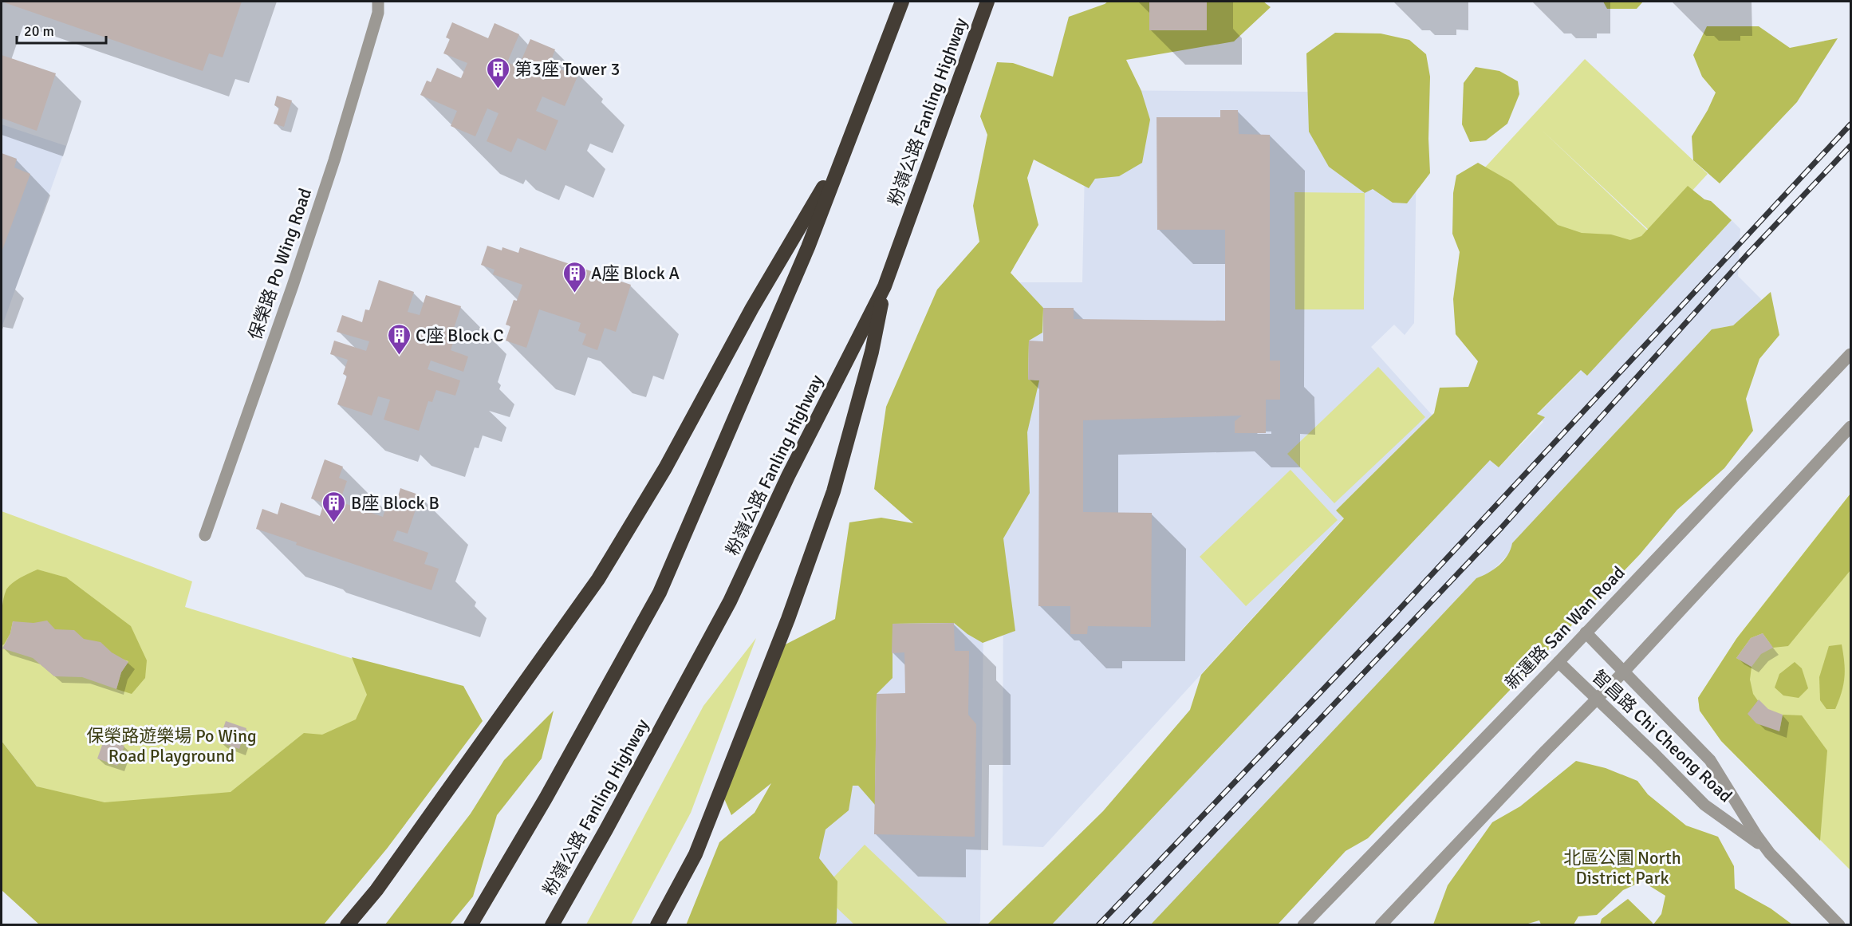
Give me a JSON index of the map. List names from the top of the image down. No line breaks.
{"streets":{"highway":["粉嶺公路 Fanling Highway"],"street":["保榮路 Po Wing Road","新運路 San Wan Road","智昌路 Chi Cheong Road"]},"crossings":[["新運路 San Wan Road","智昌路 Chi Cheong Road"]],"parks":["保榮路遊樂場 Po Wing Road Playground","北區公園 North District Park"],"places":{"building":["第3座 Tower 3","A座 Block A","C座 Block C","B座 Block B"]},"scale_bar":"20 m"}
